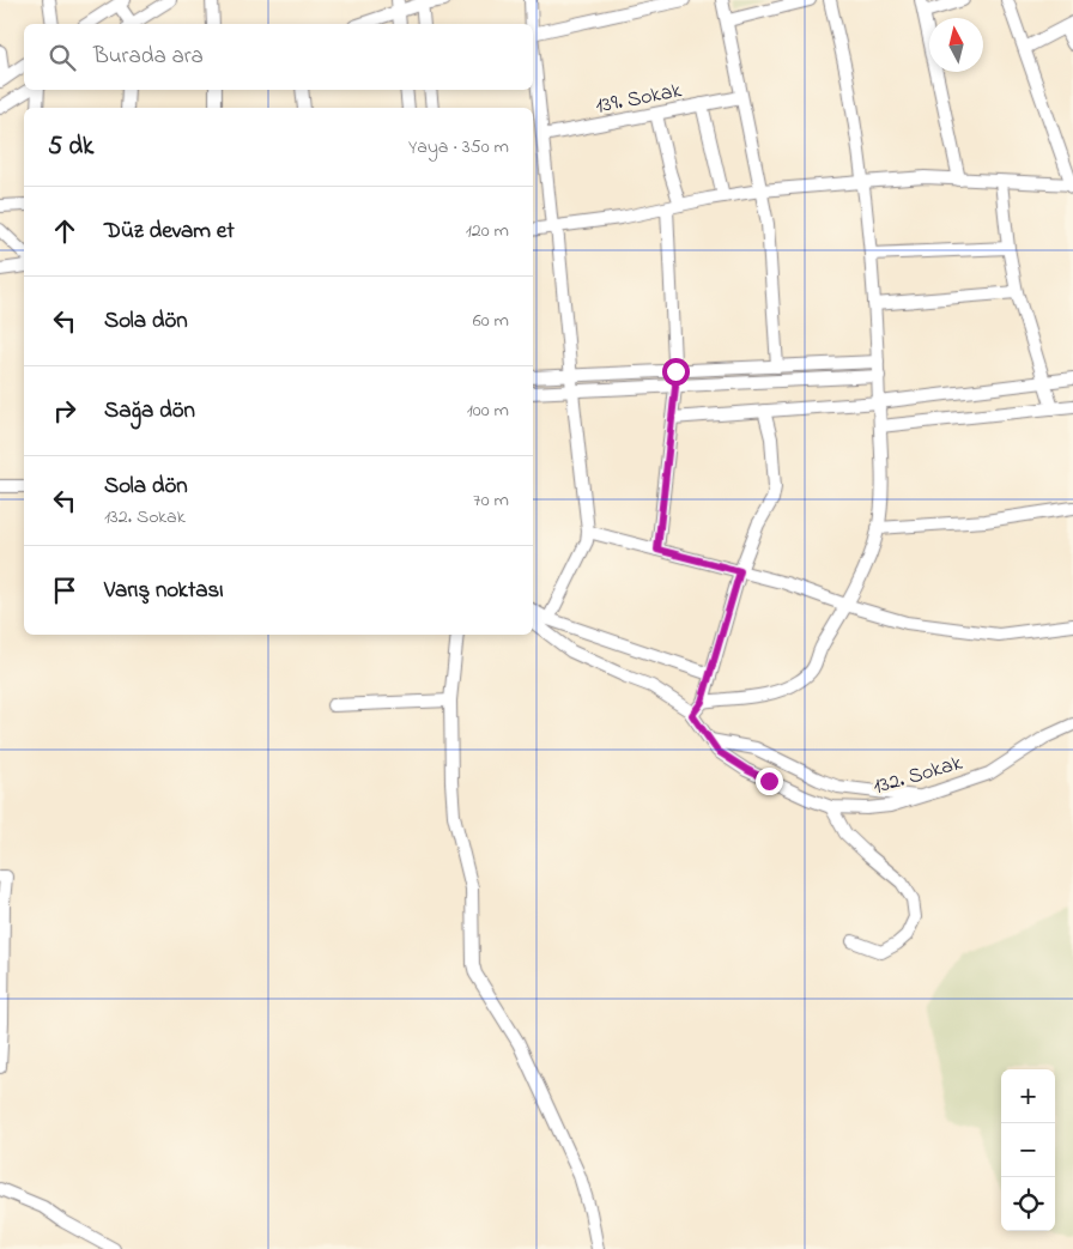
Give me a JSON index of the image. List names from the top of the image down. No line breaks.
{"streets":{"street":["139. Sokak","132. Sokak"]},"north":"top","page":{"search":"Burada ara","heading":["5 dk","Yaya · 350 m"],"list":[["Düz devam et","120 m"],["Sola dön","60 m"],["Sağa dön","100 m"],["Sola dön","132. Sokak","70 m"],"Varış noktası"],"map_buttons":["+","−"]}}
